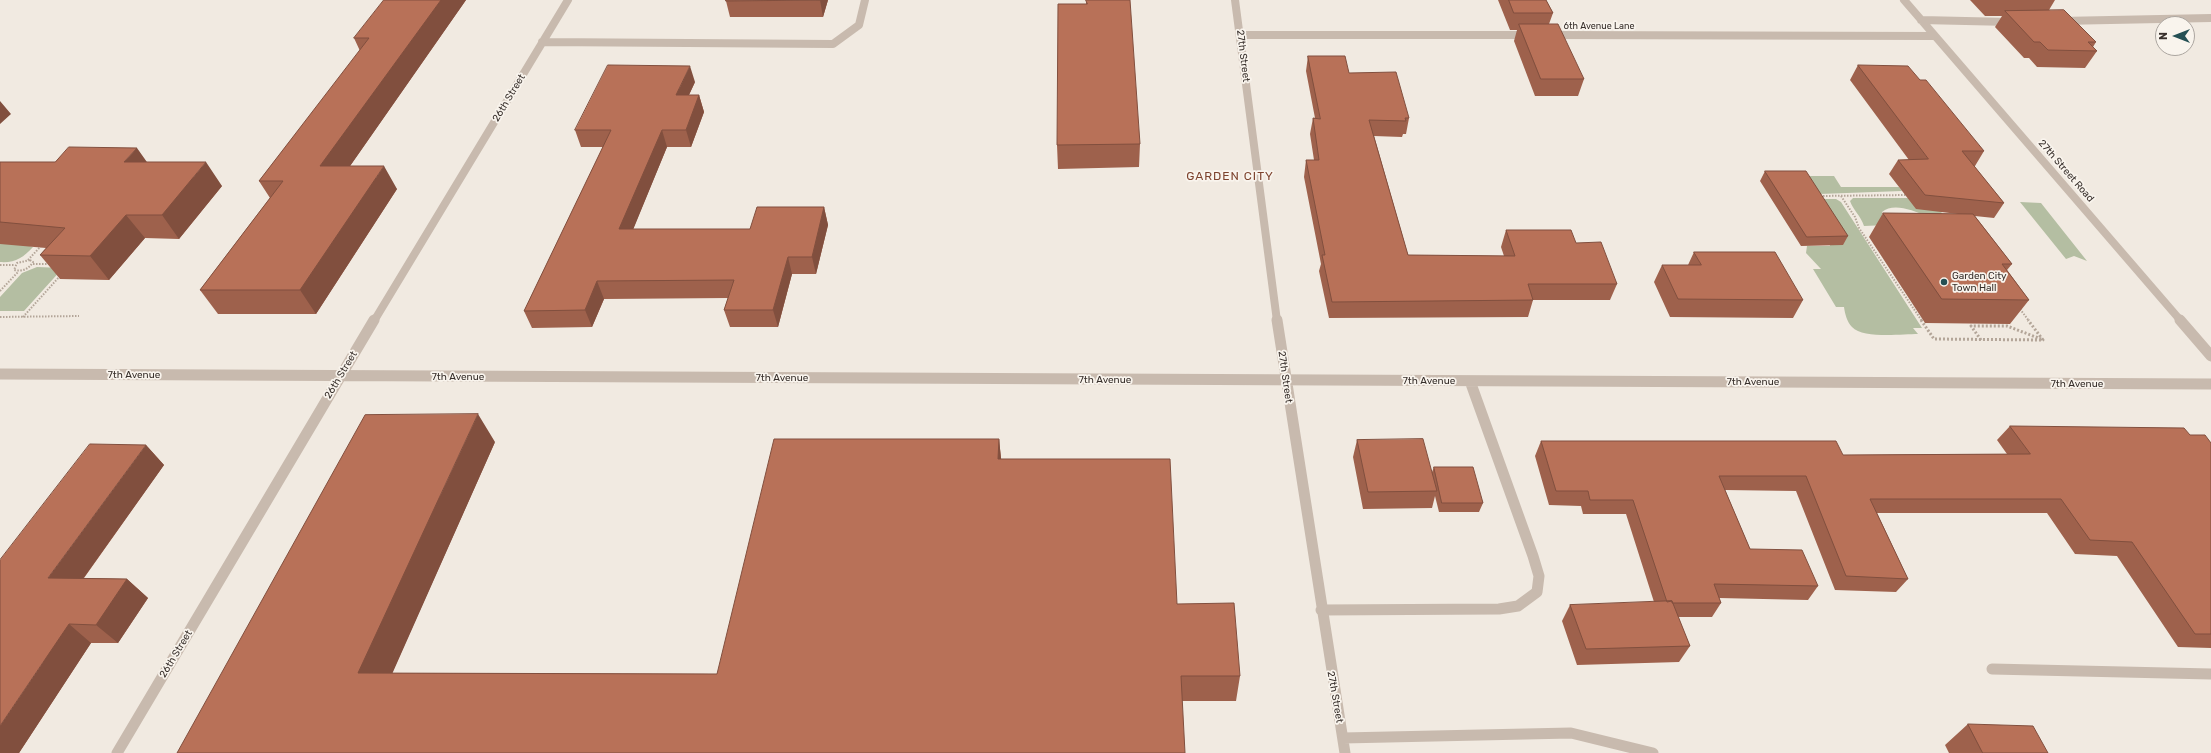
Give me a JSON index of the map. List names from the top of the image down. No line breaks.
{"streets":{"street":["6th Avenue Lane","27th Street","26th Street","27th Street Road","7th Avenue"]},"crossings":[["6th Avenue Lane","27th Street"],["6th Avenue Lane","27th Street Road"],["27th Street","7th Avenue"],["26th Street","7th Avenue"]],"districts":["GARDEN CITY"],"places":["Garden City Town Hall"],"north":"left"}
